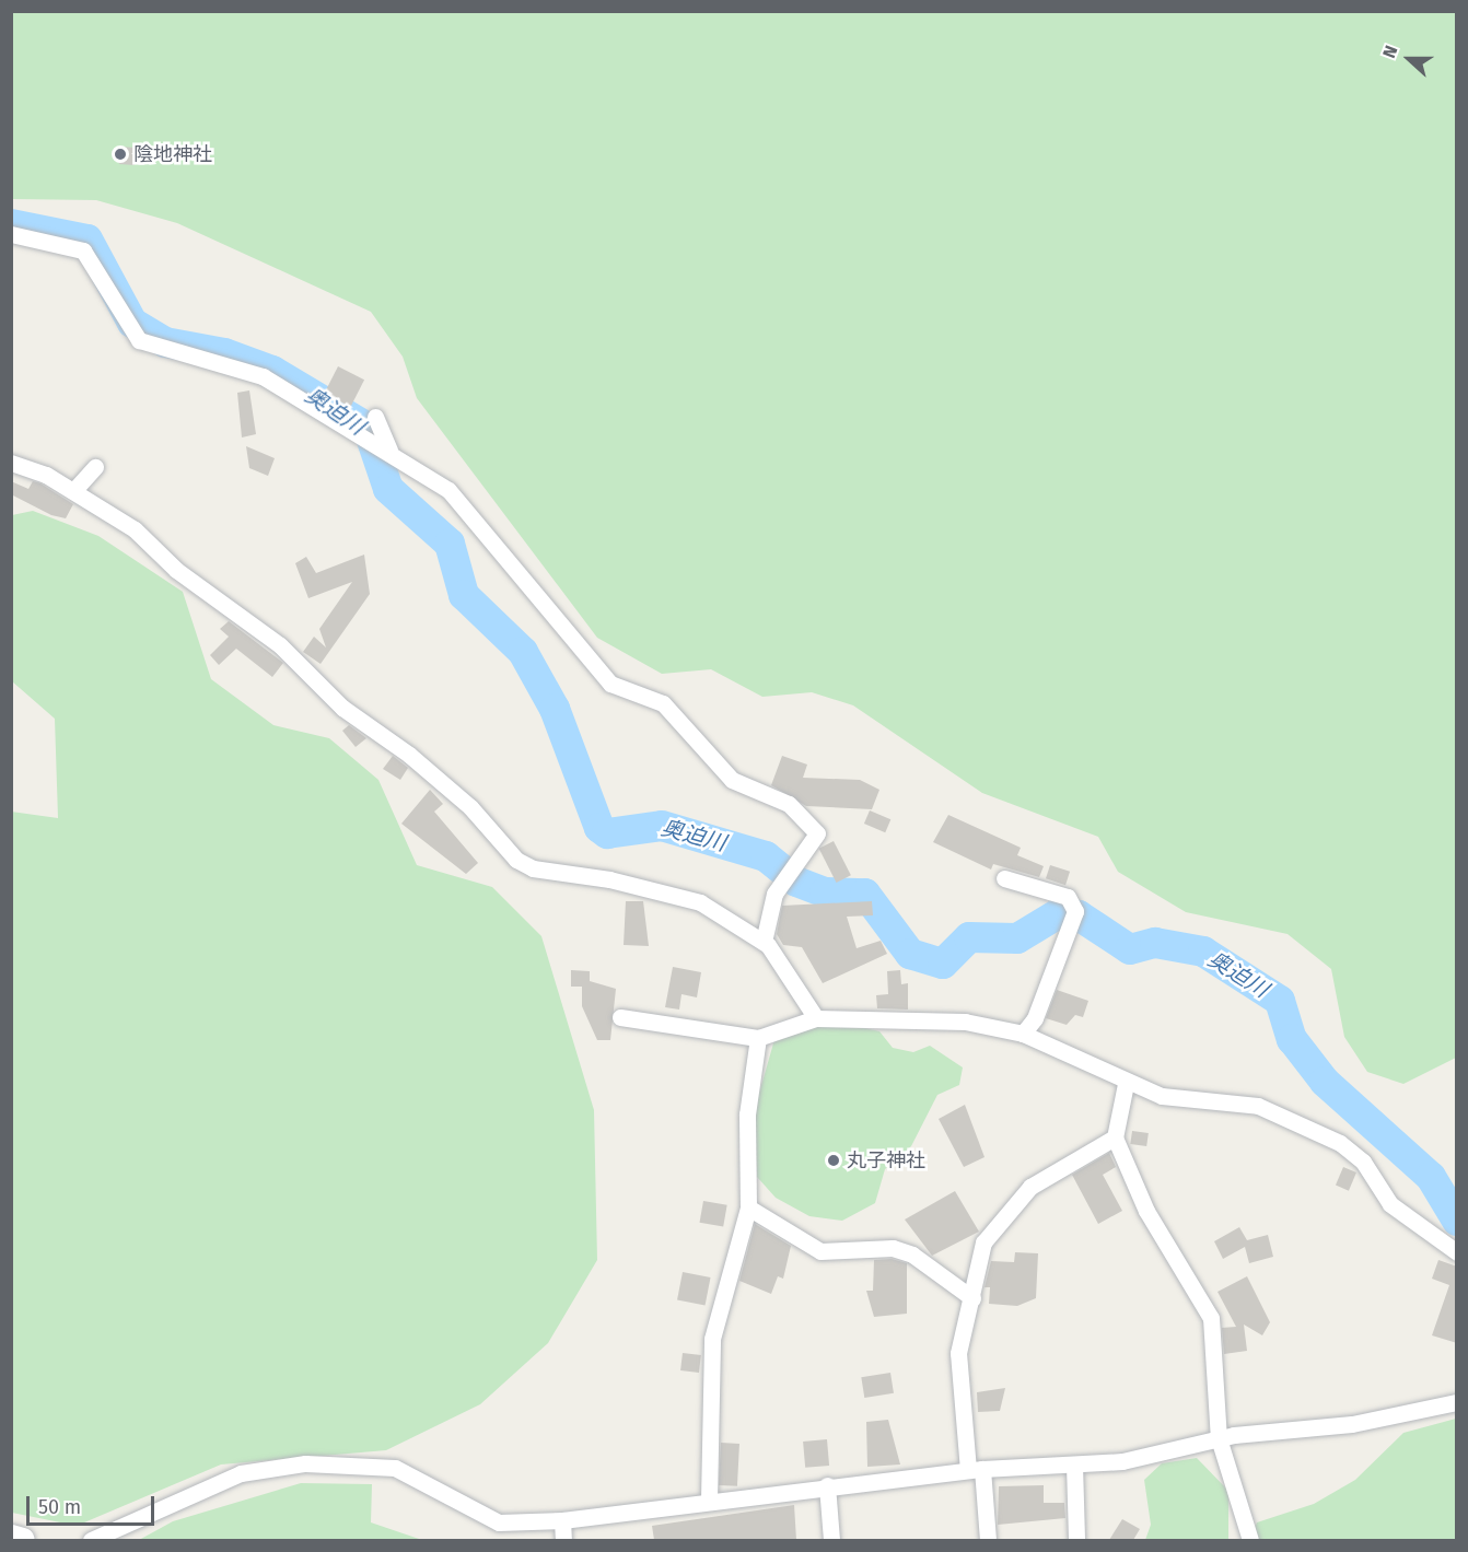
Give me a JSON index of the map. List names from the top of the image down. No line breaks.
{"water":["奥迫川"],"places":["陰地神社","丸子神社"],"scale_bar":"50 m","north":"left"}
